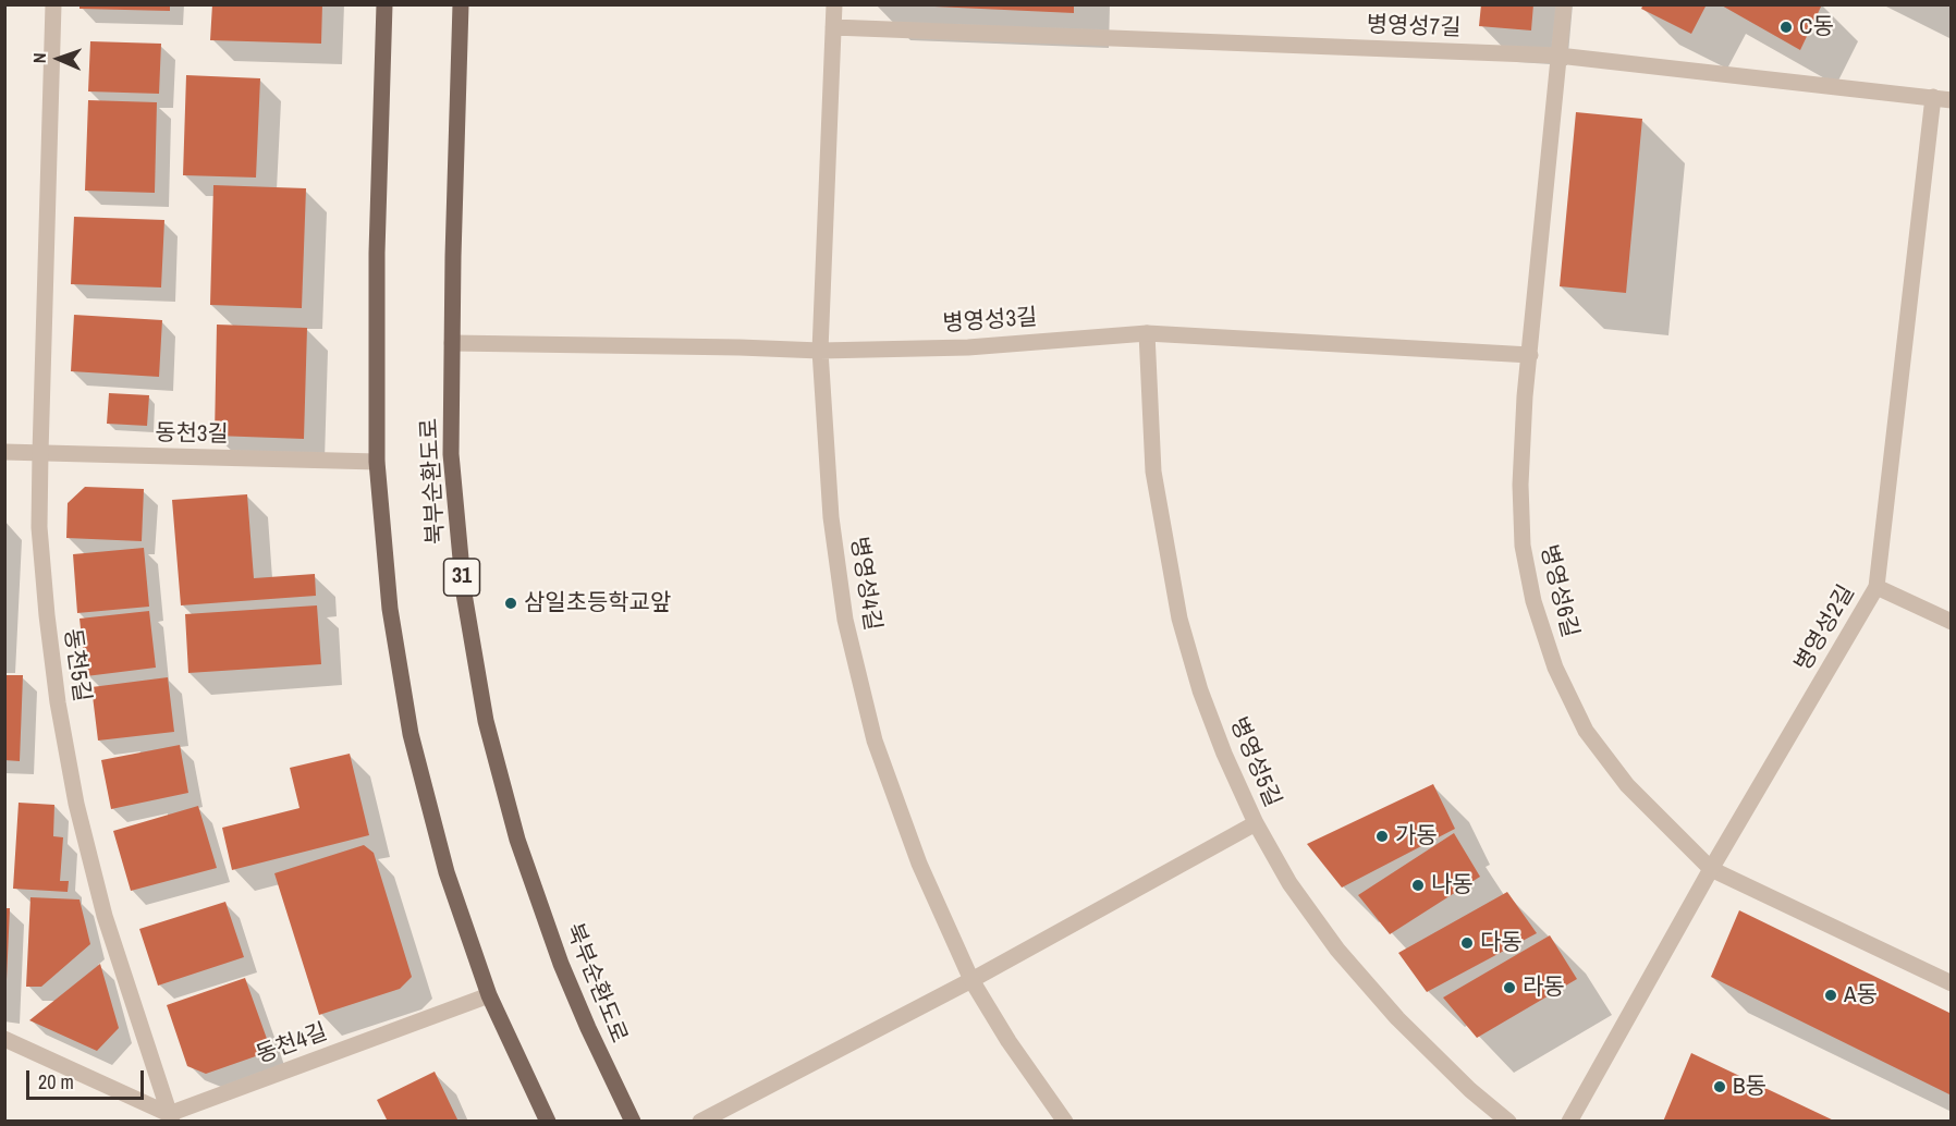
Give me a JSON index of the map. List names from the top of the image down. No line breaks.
{"streets":{"main road":["북부순환도로","31"],"street":["병영성7길","병영성3길","동천3길","병영성4길","병영성6길","병영성2길","동천5길","병영성5길","동천4길"]},"crossings":[["병영성7길","병영성4길"],["병영성7길","병영성6길"],["병영성7길","병영성2길"],["병영성3길","북부순환도로"],["병영성3길","병영성4길"],["병영성3길","병영성6길"],["병영성3길","병영성5길"],["동천3길","동천5길"],["병영성6길","병영성2길"],["동천5길","동천4길"]],"places":["C동","삼일초등학교앞","가동","나동","다동","라동","A동","B동"],"scale_bar":"20 m","north":"left"}
